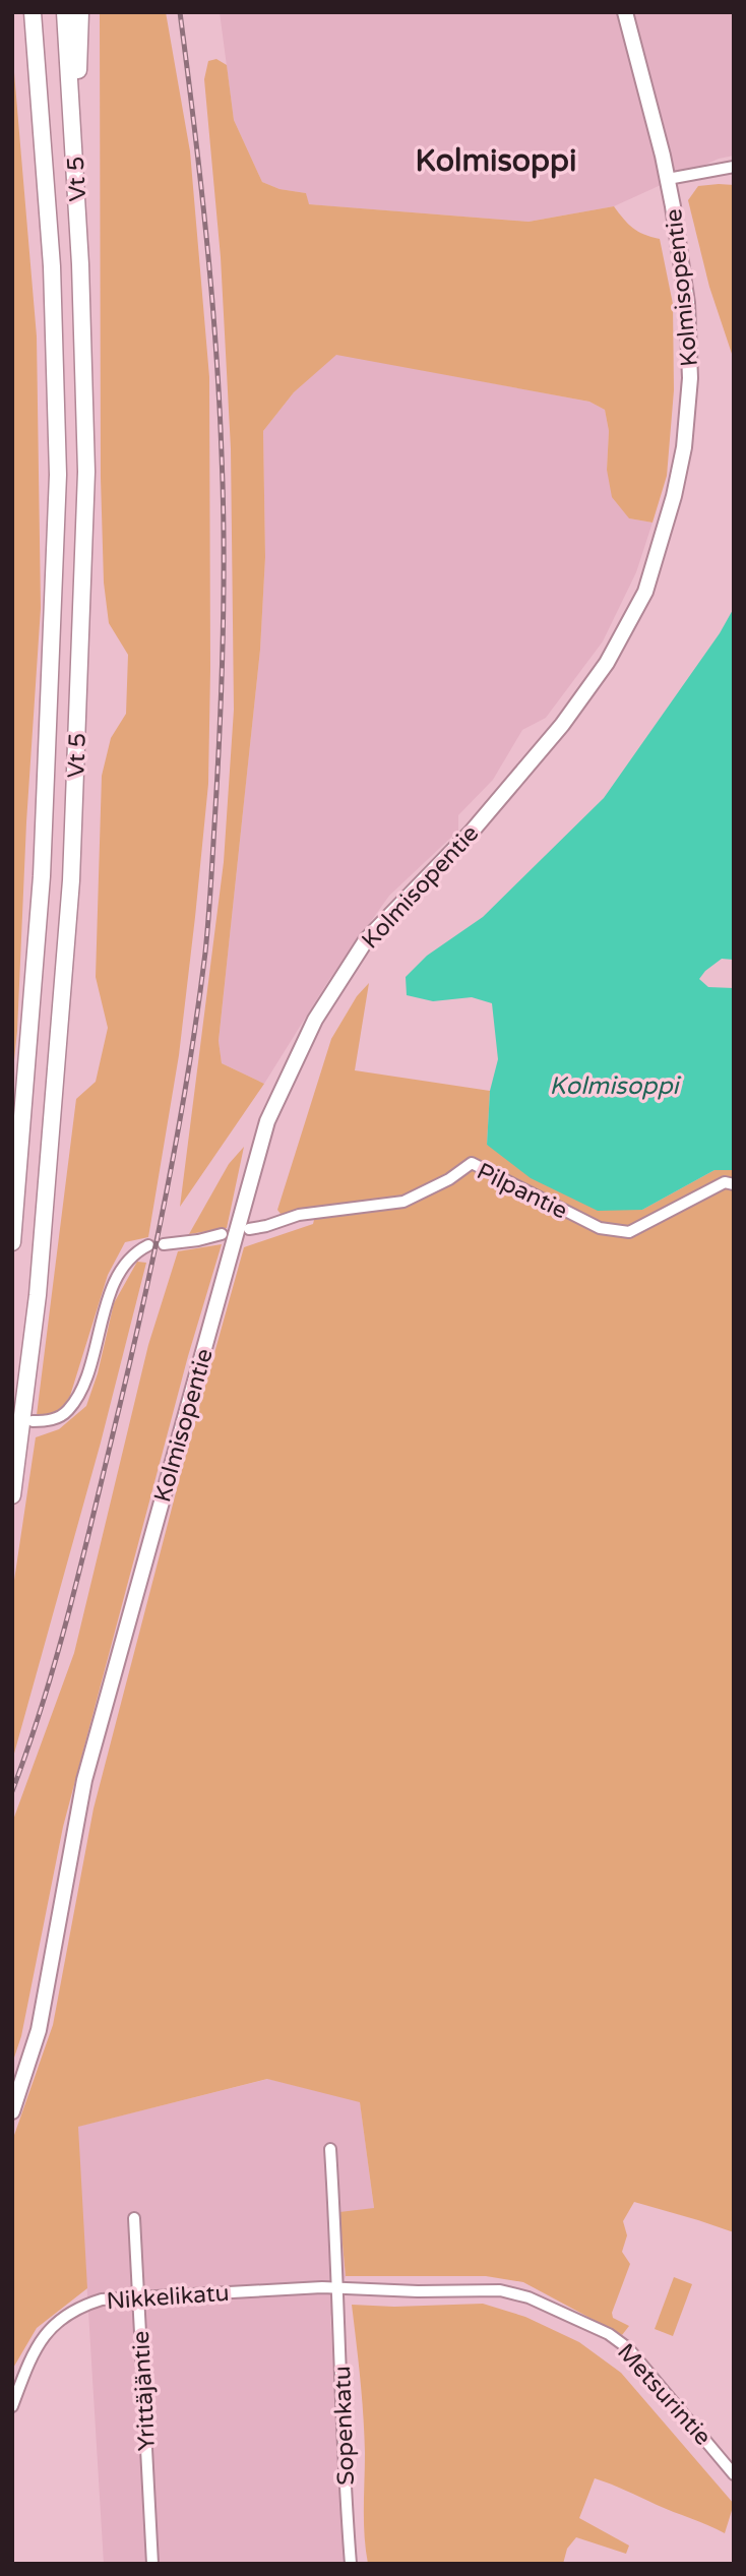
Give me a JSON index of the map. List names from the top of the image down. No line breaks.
{"streets":{"highway":["Vt 5"],"main road":["Kolmisopentie"],"street":["Pilpantie","Nikkelikatu","Yrittäjäntie","Metsurintie","Sopenkatu"]},"crossings":[["Nikkelikatu","Yrittäjäntie"],["Nikkelikatu","Metsurintie"],["Nikkelikatu","Sopenkatu"],["Metsurintie","Sopenkatu"]],"districts":["Kolmisoppi"],"water":["Kolmisoppi"]}
